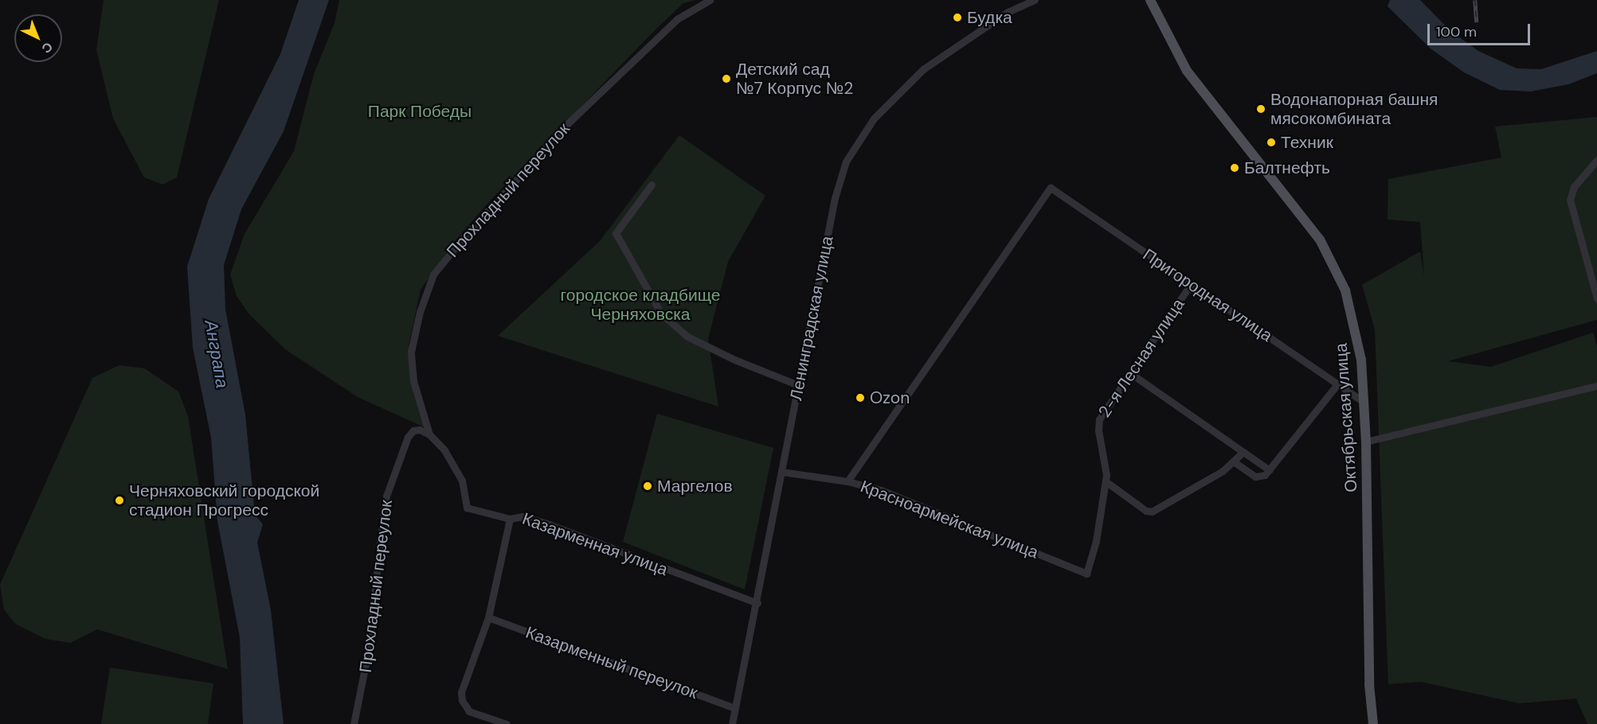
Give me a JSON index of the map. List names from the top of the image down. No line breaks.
{"streets":{"main road":["Октябрьская улица"],"street":["Прохладный переулок","Пригородная улица","Ленинградская улица","2-я Лесная улица","Красноармейская улица","Казарменная улица","Казарменный переулок"]},"crossings":[["Пригородная улица","2-я Лесная улица"],["Пригородная улица","Октябрьская улица"],["Пригородная улица","Красноармейская улица"],["Ленинградская улица","Красноармейская улица"],["Ленинградская улица","Казарменная улица"],["Ленинградская улица","Казарменный переулок"],["2-я Лесная улица","Красноармейская улица"],["Казарменная улица","Казарменный переулок"]],"water":["Анграпа"],"parks":["Парк Победы","городское кладбище Черняховска"],"places":["Будка","Детский сад №7 Корпус №2","Водонапорная башня мясокомбината","Техник","Балтнефть","Ozon","Маргелов","Черняховский городской стадион Прогресс"],"scale_bar":"100 m","north":"bottom right"}
